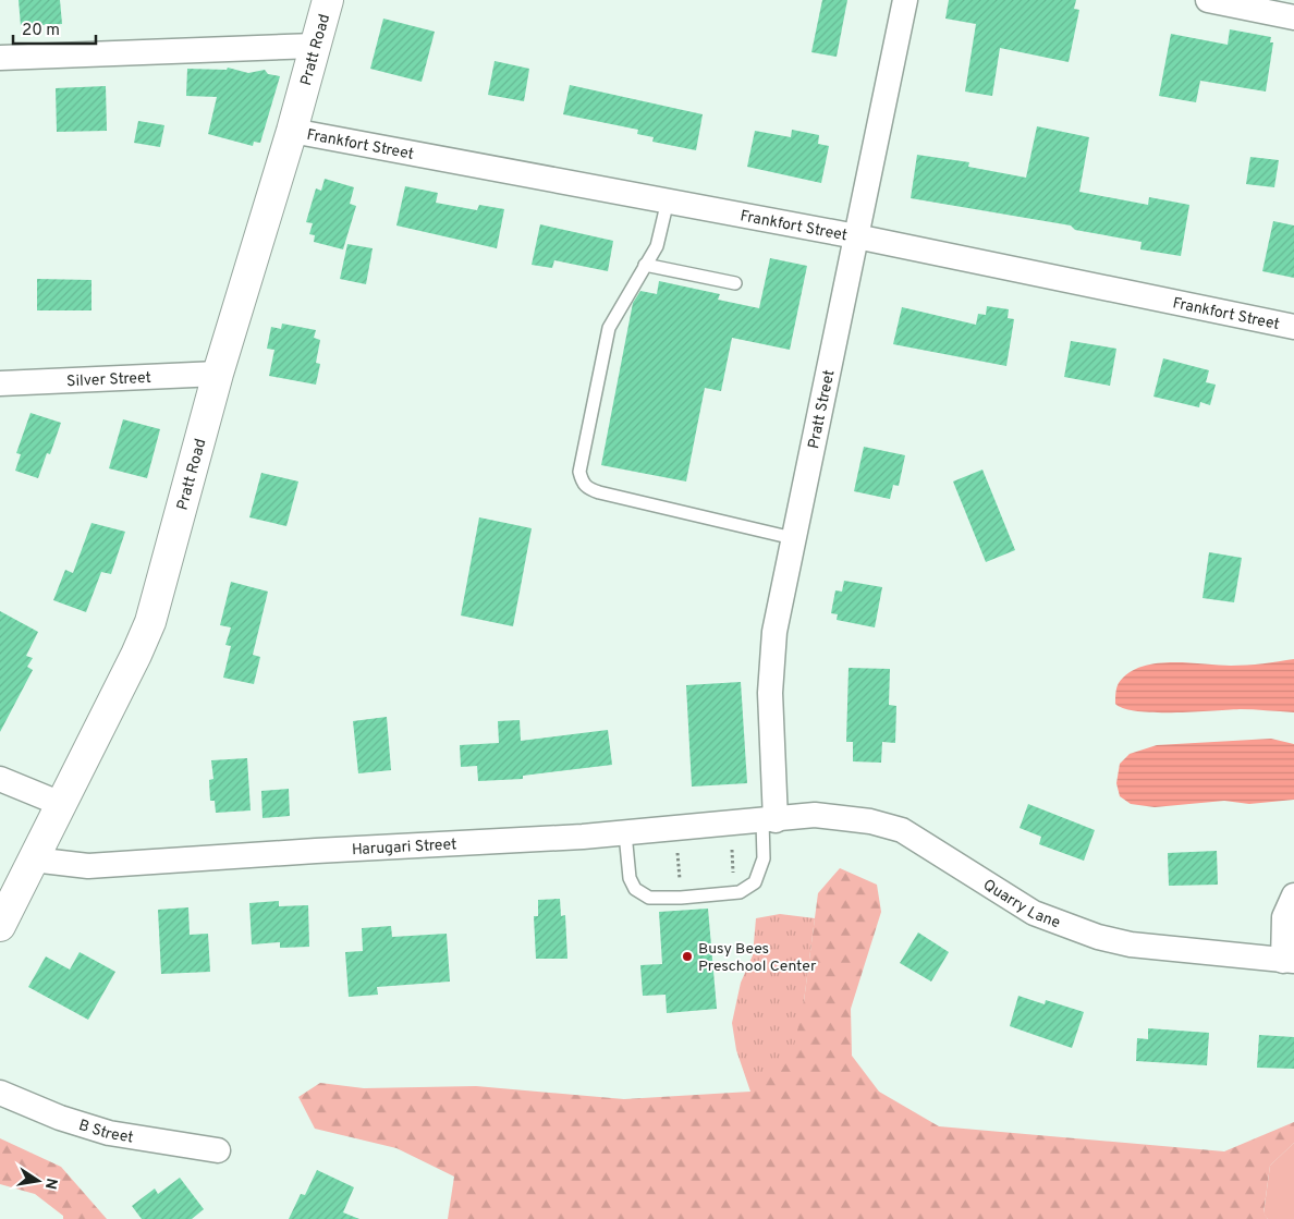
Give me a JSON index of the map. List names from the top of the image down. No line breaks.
{"streets":{"street":["Pratt Road","Frankfort Street","Silver Street","Pratt Street","Harugari Street","Quarry Lane","B Street"]},"crossings":[["Pratt Road","Frankfort Street"],["Pratt Road","Silver Street"],["Pratt Road","Harugari Street"],["Frankfort Street","Pratt Street"],["Pratt Street","Harugari Street"],["Pratt Street","Quarry Lane"],["Harugari Street","Quarry Lane"]],"places":["Busy Bees Preschool Center"],"scale_bar":"20 m","north":"right"}
